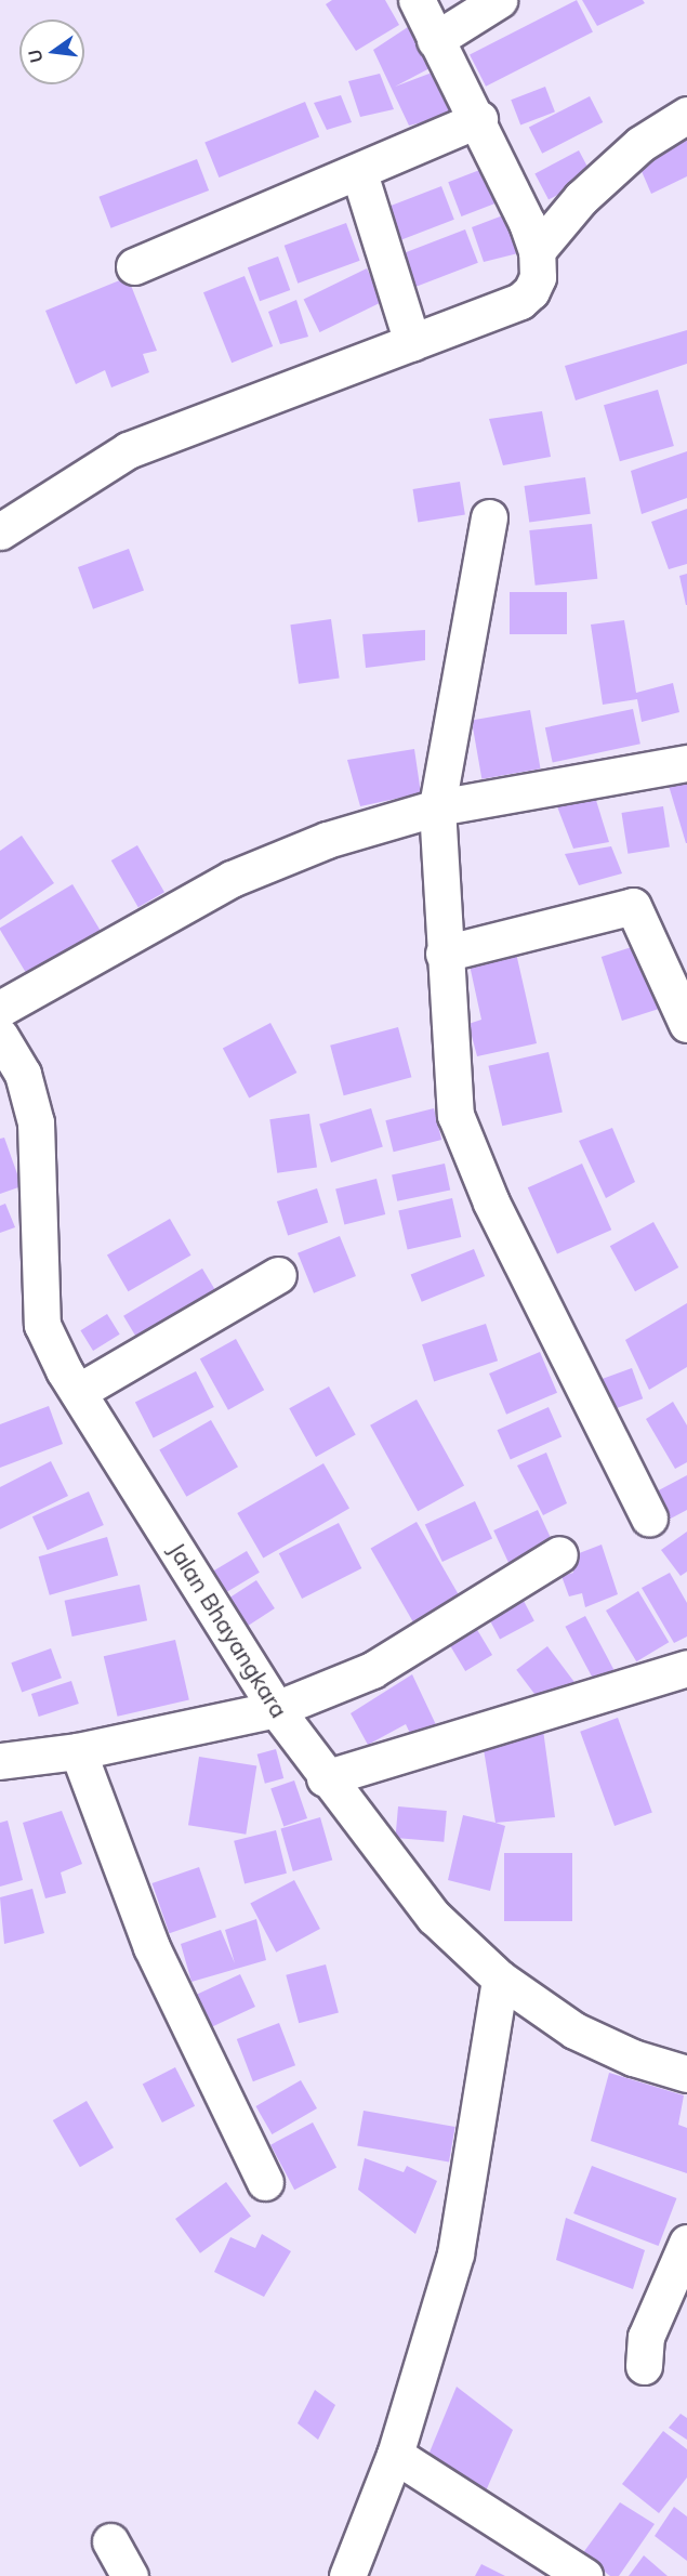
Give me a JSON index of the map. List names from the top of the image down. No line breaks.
{"streets":{"street":["Jalan Bhayangkara"]},"north":"left"}
